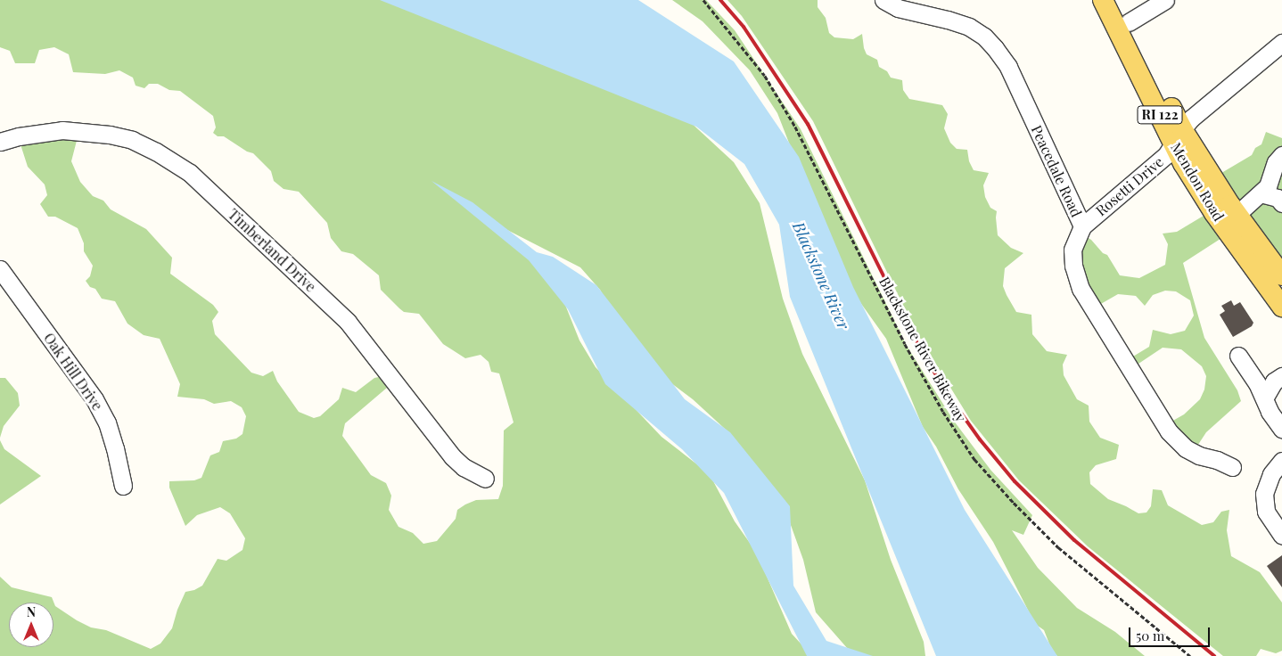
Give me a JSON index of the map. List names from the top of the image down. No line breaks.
{"streets":{"main road":["RI 122","Mendon Road"],"street":["Peacedale Road","Rosetti Drive","Timberland Drive","Oak Hill Drive"],"path":["Blackstone River Bikeway"]},"crossings":[["Peacedale Road","Rosetti Drive"],["Mendon Road","Rosetti Drive"]],"water":["Blackstone River"],"scale_bar":"50 m","north":"top"}
